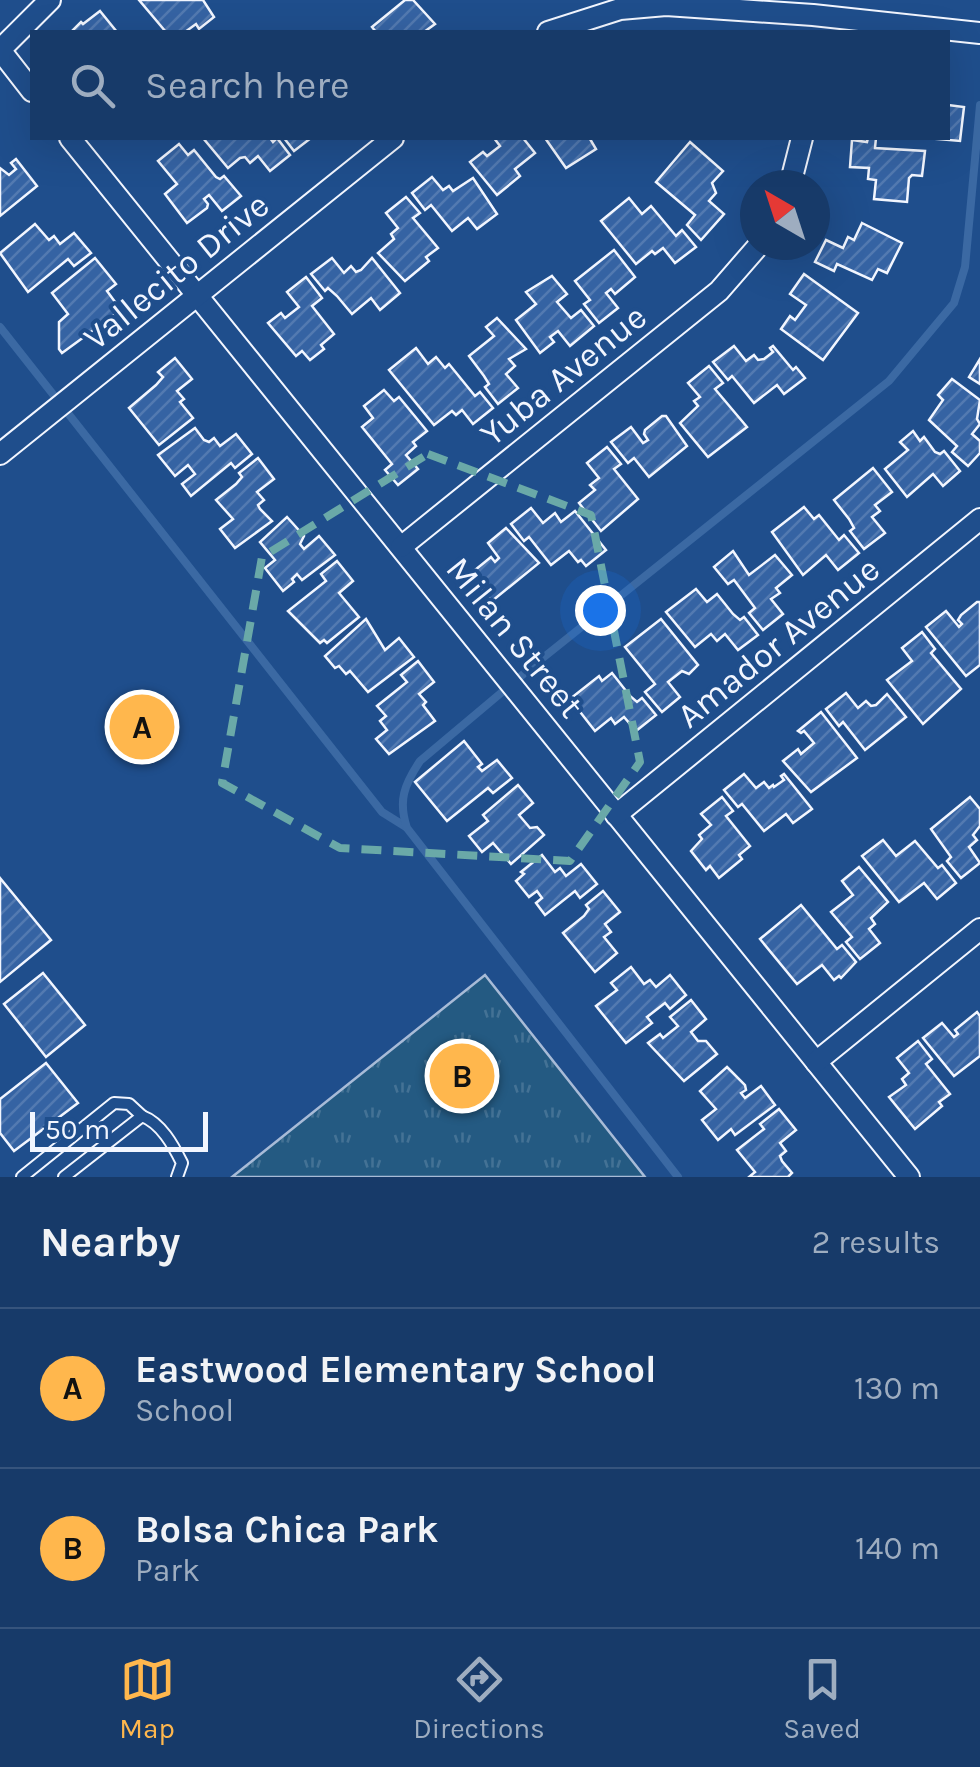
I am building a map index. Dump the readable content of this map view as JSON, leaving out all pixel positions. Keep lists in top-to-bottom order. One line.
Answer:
{"streets":{"street":["Vallecito Drive","Yuba Avenue","Milan Street","Amador Avenue"]},"crossings":[["Vallecito Drive","Milan Street"],["Yuba Avenue","Milan Street"],["Milan Street","Amador Avenue"]],"scale_bar":"50 m","north":"top left","page":{"search":"Search here","pins":["A","B"],"scale":"50 m","heading":["Nearby","2 results"],"list":[{"mark":"A","name":"Eastwood Elementary School","note":"School","value":"130 m"},{"mark":"B","name":"Bolsa Chica Park","note":"Park","value":"140 m"}],"nav":["Map","Directions","Saved"]}}
